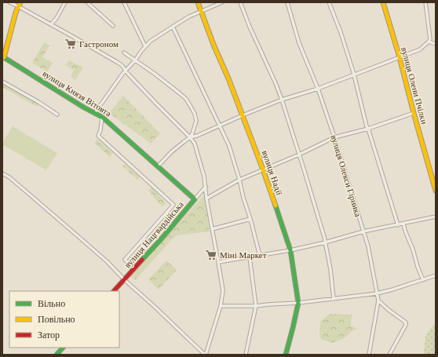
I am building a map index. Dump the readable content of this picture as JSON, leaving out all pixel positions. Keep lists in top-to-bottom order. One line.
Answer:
{"streets":{"street":["вулиця Олени Пчілки","вулиця Князя Вітовта","вулиця Надії","вулиця Олекси Гірника","вулиця Нацгвардійська"]},"crossings":[["вулиця Князя Вітовта","вулиця Нацгвардійська"]],"places":{"supermarket":["Гастроном","Міні Маркет"]},"legend":["Вільно","Повільно","Затор"]}
